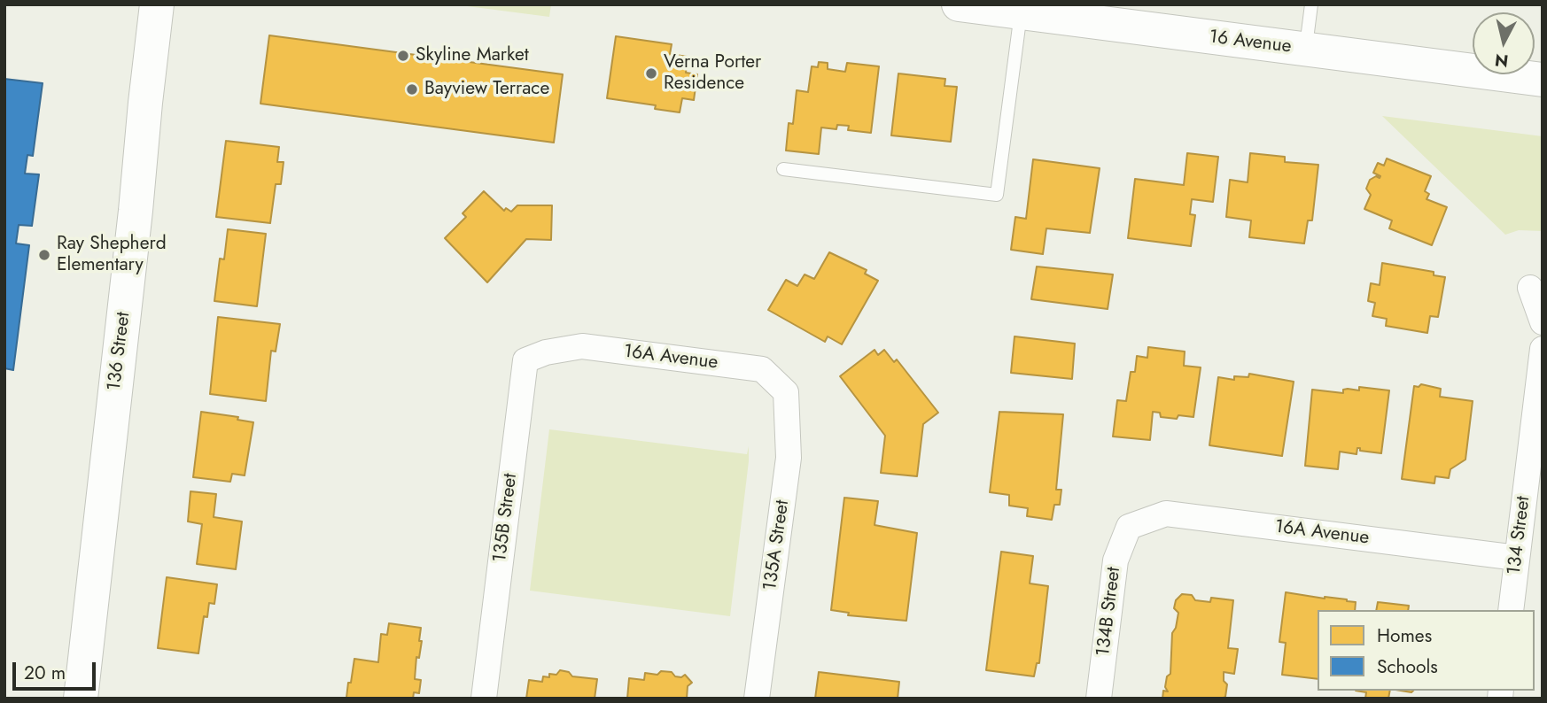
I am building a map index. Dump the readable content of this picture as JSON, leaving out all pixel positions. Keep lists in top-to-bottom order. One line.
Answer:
{"streets":{"street":["16 Avenue","136 Street","16A Avenue","135B Street","134 Street","135A Street","134B Street"]},"crossings":[["16A Avenue","135B Street"],["16A Avenue","134 Street"],["16A Avenue","135A Street"],["16A Avenue","134B Street"]],"places":["Skyline Market","Verna Porter Residence","Bayview Terrace","Ray Shepherd Elementary"],"legend":["Homes","Schools"],"scale_bar":"20 m","north":"bottom"}
